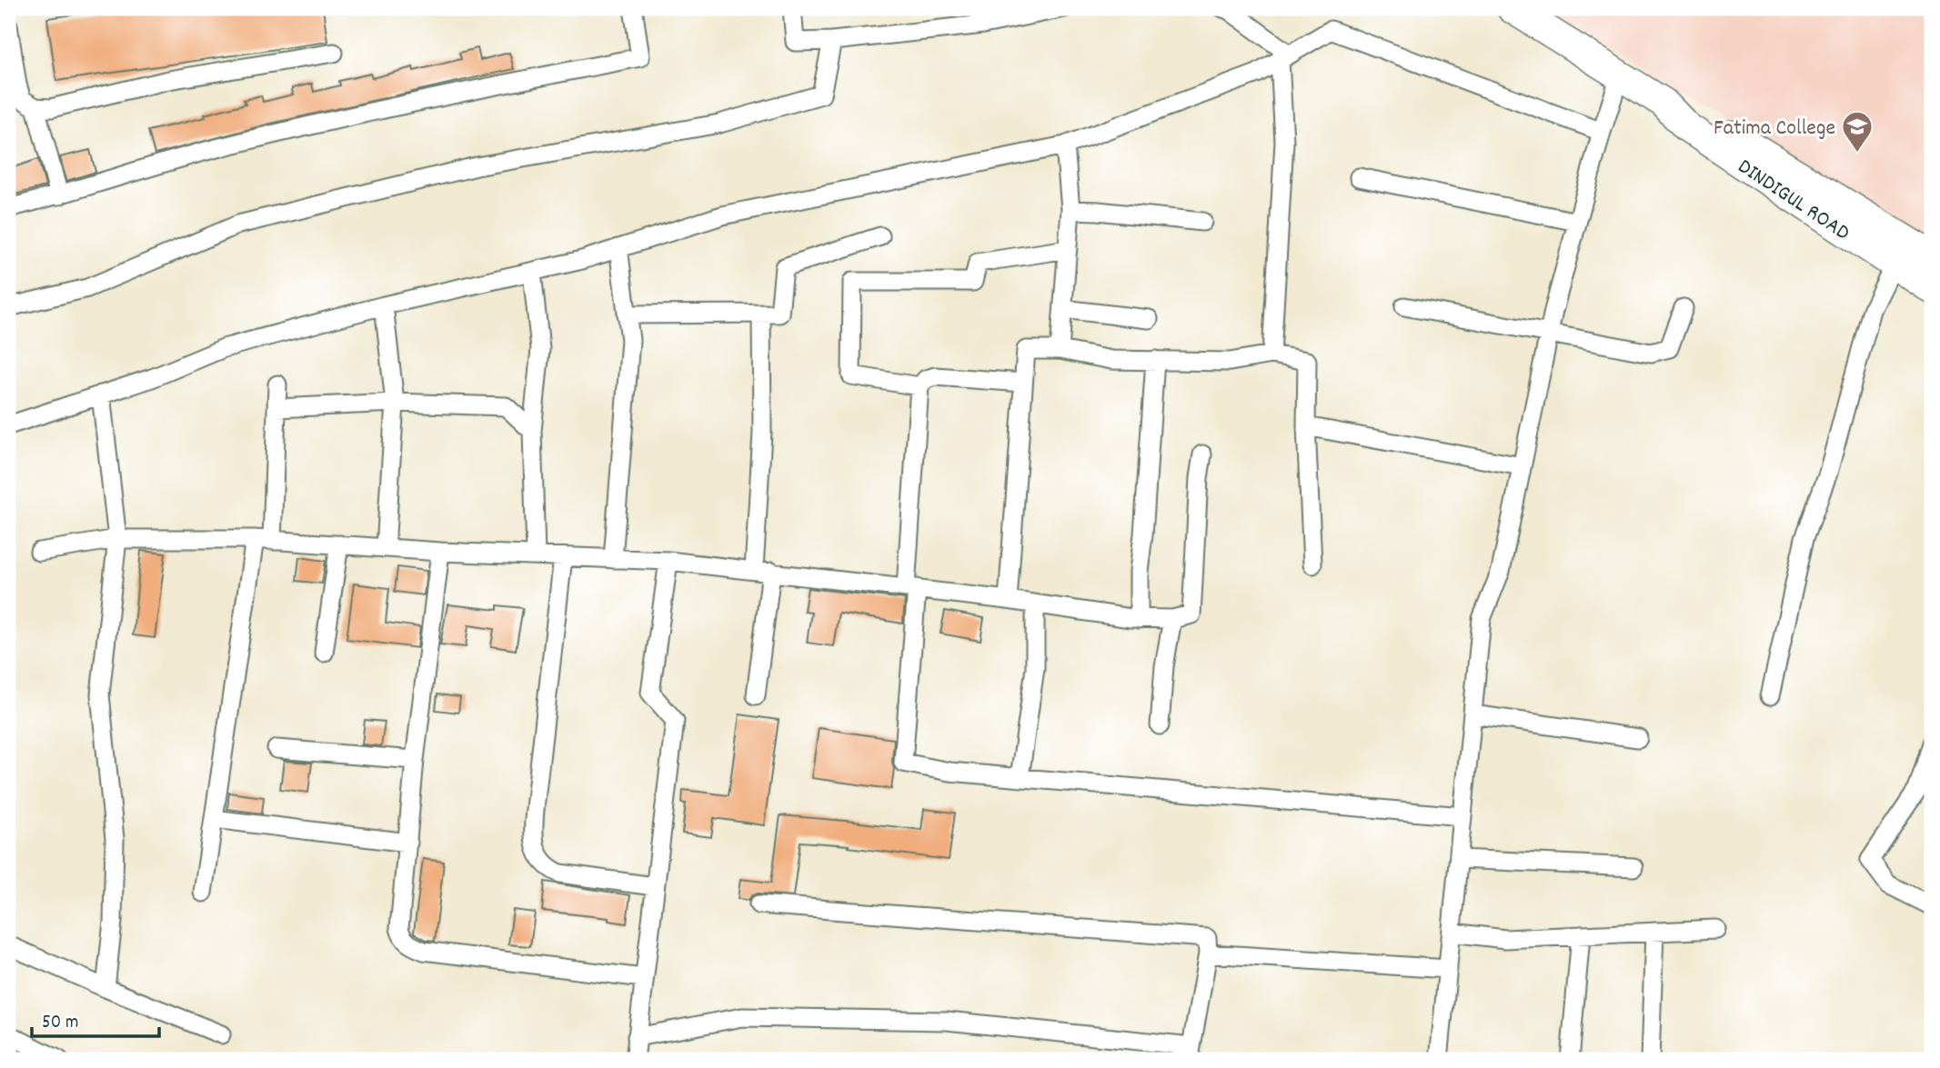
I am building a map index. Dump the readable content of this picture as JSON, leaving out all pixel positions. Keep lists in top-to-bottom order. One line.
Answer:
{"streets":{"main road":["DINDIGUL ROAD"]},"places":{"school or university":["Fatima College"]},"scale_bar":"50 m"}
